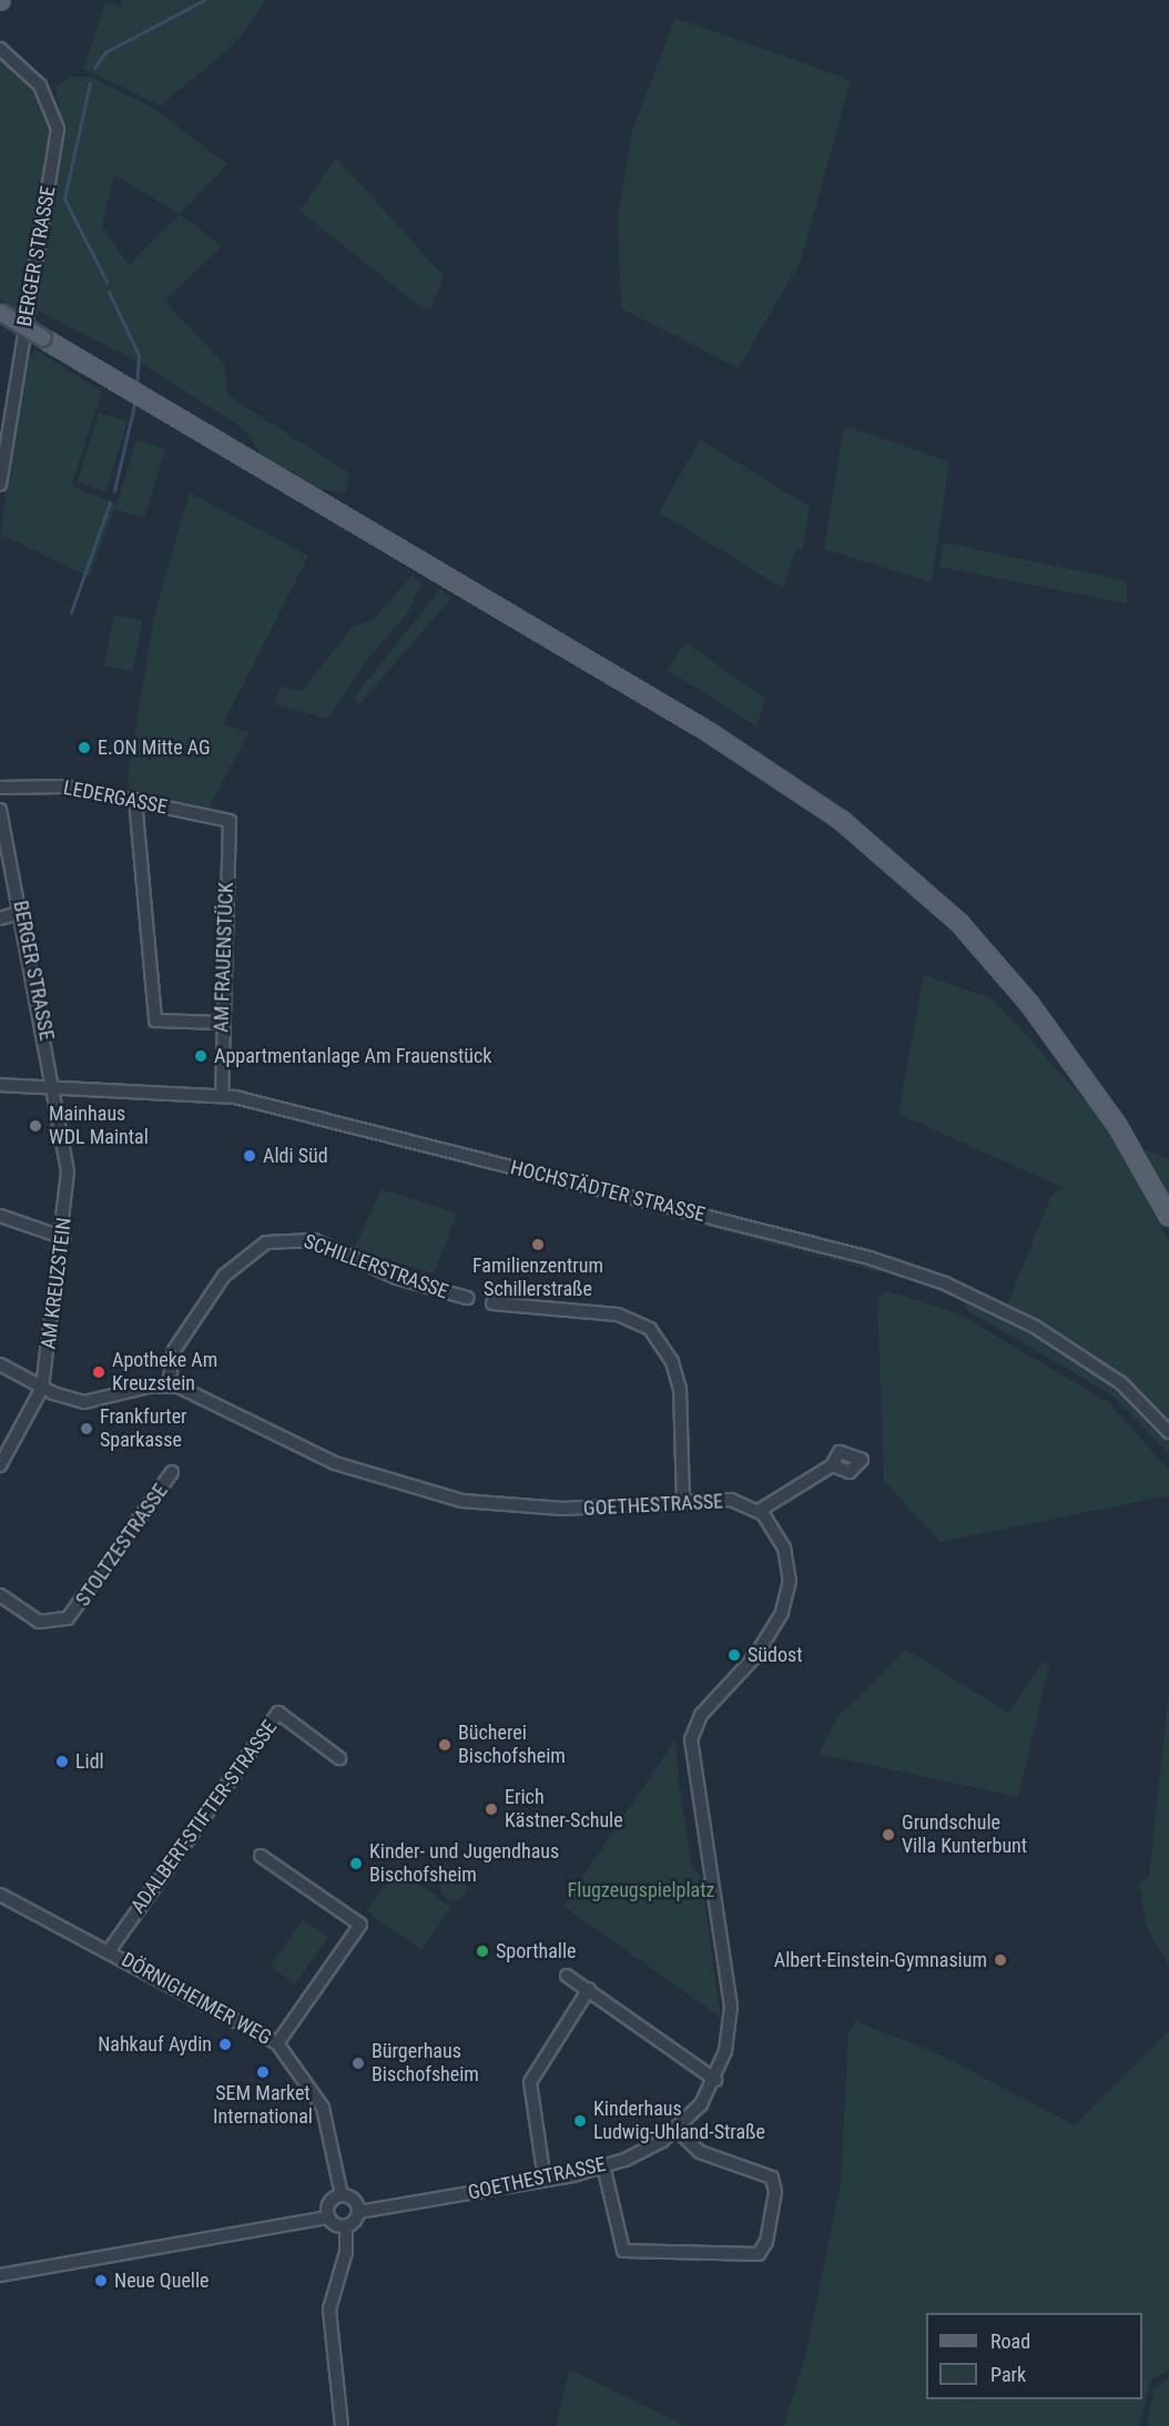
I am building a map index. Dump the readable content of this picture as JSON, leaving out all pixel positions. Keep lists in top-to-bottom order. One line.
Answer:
{"streets":{"street":["BERGER STRASSE","LEDERGASSE","AM FRAUENSTÜCK","HOCHSTÄDTER STRASSE","SCHILLERSTRASSE","AM KREUZSTEIN","GOETHESTRASSE","STOLTZESTRASSE","ADALBERT-STIFTER-STRASSE","DÖRNIGHEIMER WEG"]},"crossings":[["BERGER STRASSE","HOCHSTÄDTER STRASSE"],["BERGER STRASSE","AM KREUZSTEIN"],["LEDERGASSE","AM FRAUENSTÜCK"],["AM FRAUENSTÜCK","HOCHSTÄDTER STRASSE"],["HOCHSTÄDTER STRASSE","AM KREUZSTEIN"],["SCHILLERSTRASSE","GOETHESTRASSE"],["GOETHESTRASSE","DÖRNIGHEIMER WEG"],["ADALBERT-STIFTER-STRASSE","DÖRNIGHEIMER WEG"]],"parks":["Flugzeugspielplatz"],"places":["E.ON Mitte AG","Appartmentanlage Am Frauenstück","Mainhaus WDL Maintal","Aldi Süd","Familienzentrum Schillerstraße","Apotheke Am Kreuzstein","Frankfurter Sparkasse","Südost","Bücherei Bischofsheim","Lidl","Erich Kästner-Schule","Grundschule Villa Kunterbunt","Kinder- und Jugendhaus Bischofsheim","Sporthalle","Albert-Einstein-Gymnasium","Nahkauf Aydin","Bürgerhaus Bischofsheim","SEM Market International","Kinderhaus Ludwig-Uhland-Straße","Neue Quelle"],"legend":["Road","Park"]}
